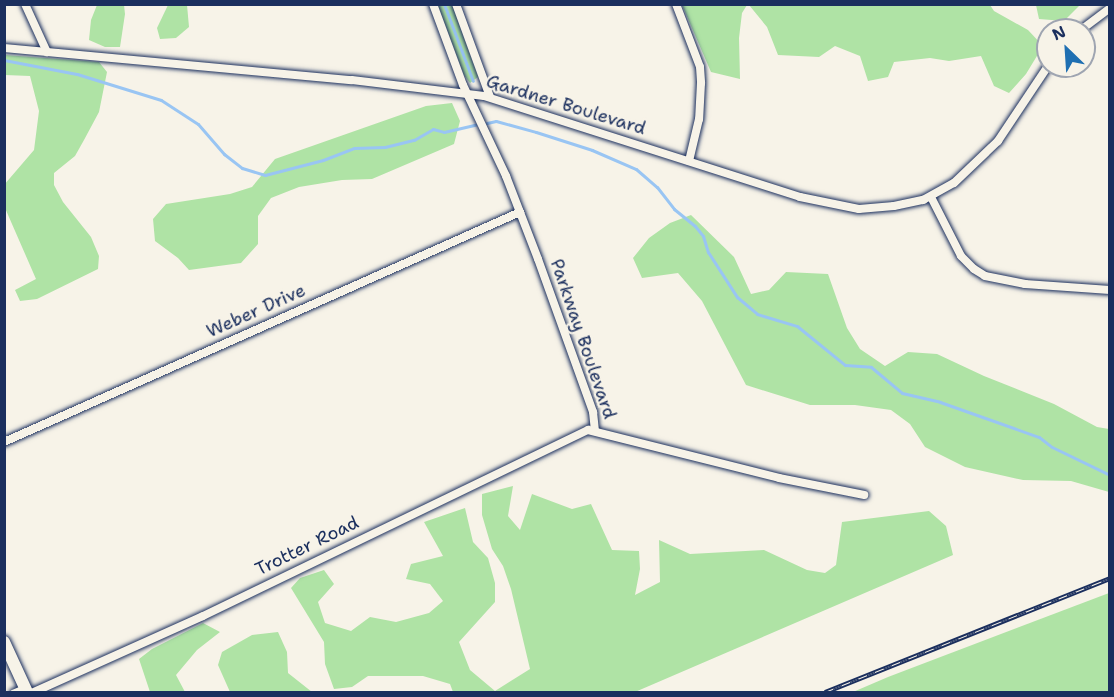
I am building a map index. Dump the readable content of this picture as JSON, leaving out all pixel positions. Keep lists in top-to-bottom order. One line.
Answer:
{"streets":{"street":["Gardner Boulevard","Weber Drive","Parkway Boulevard","Trotter Road"]},"crossings":[["Gardner Boulevard","Parkway Boulevard"],["Weber Drive","Parkway Boulevard"],["Parkway Boulevard","Trotter Road"]],"north":"top left"}
